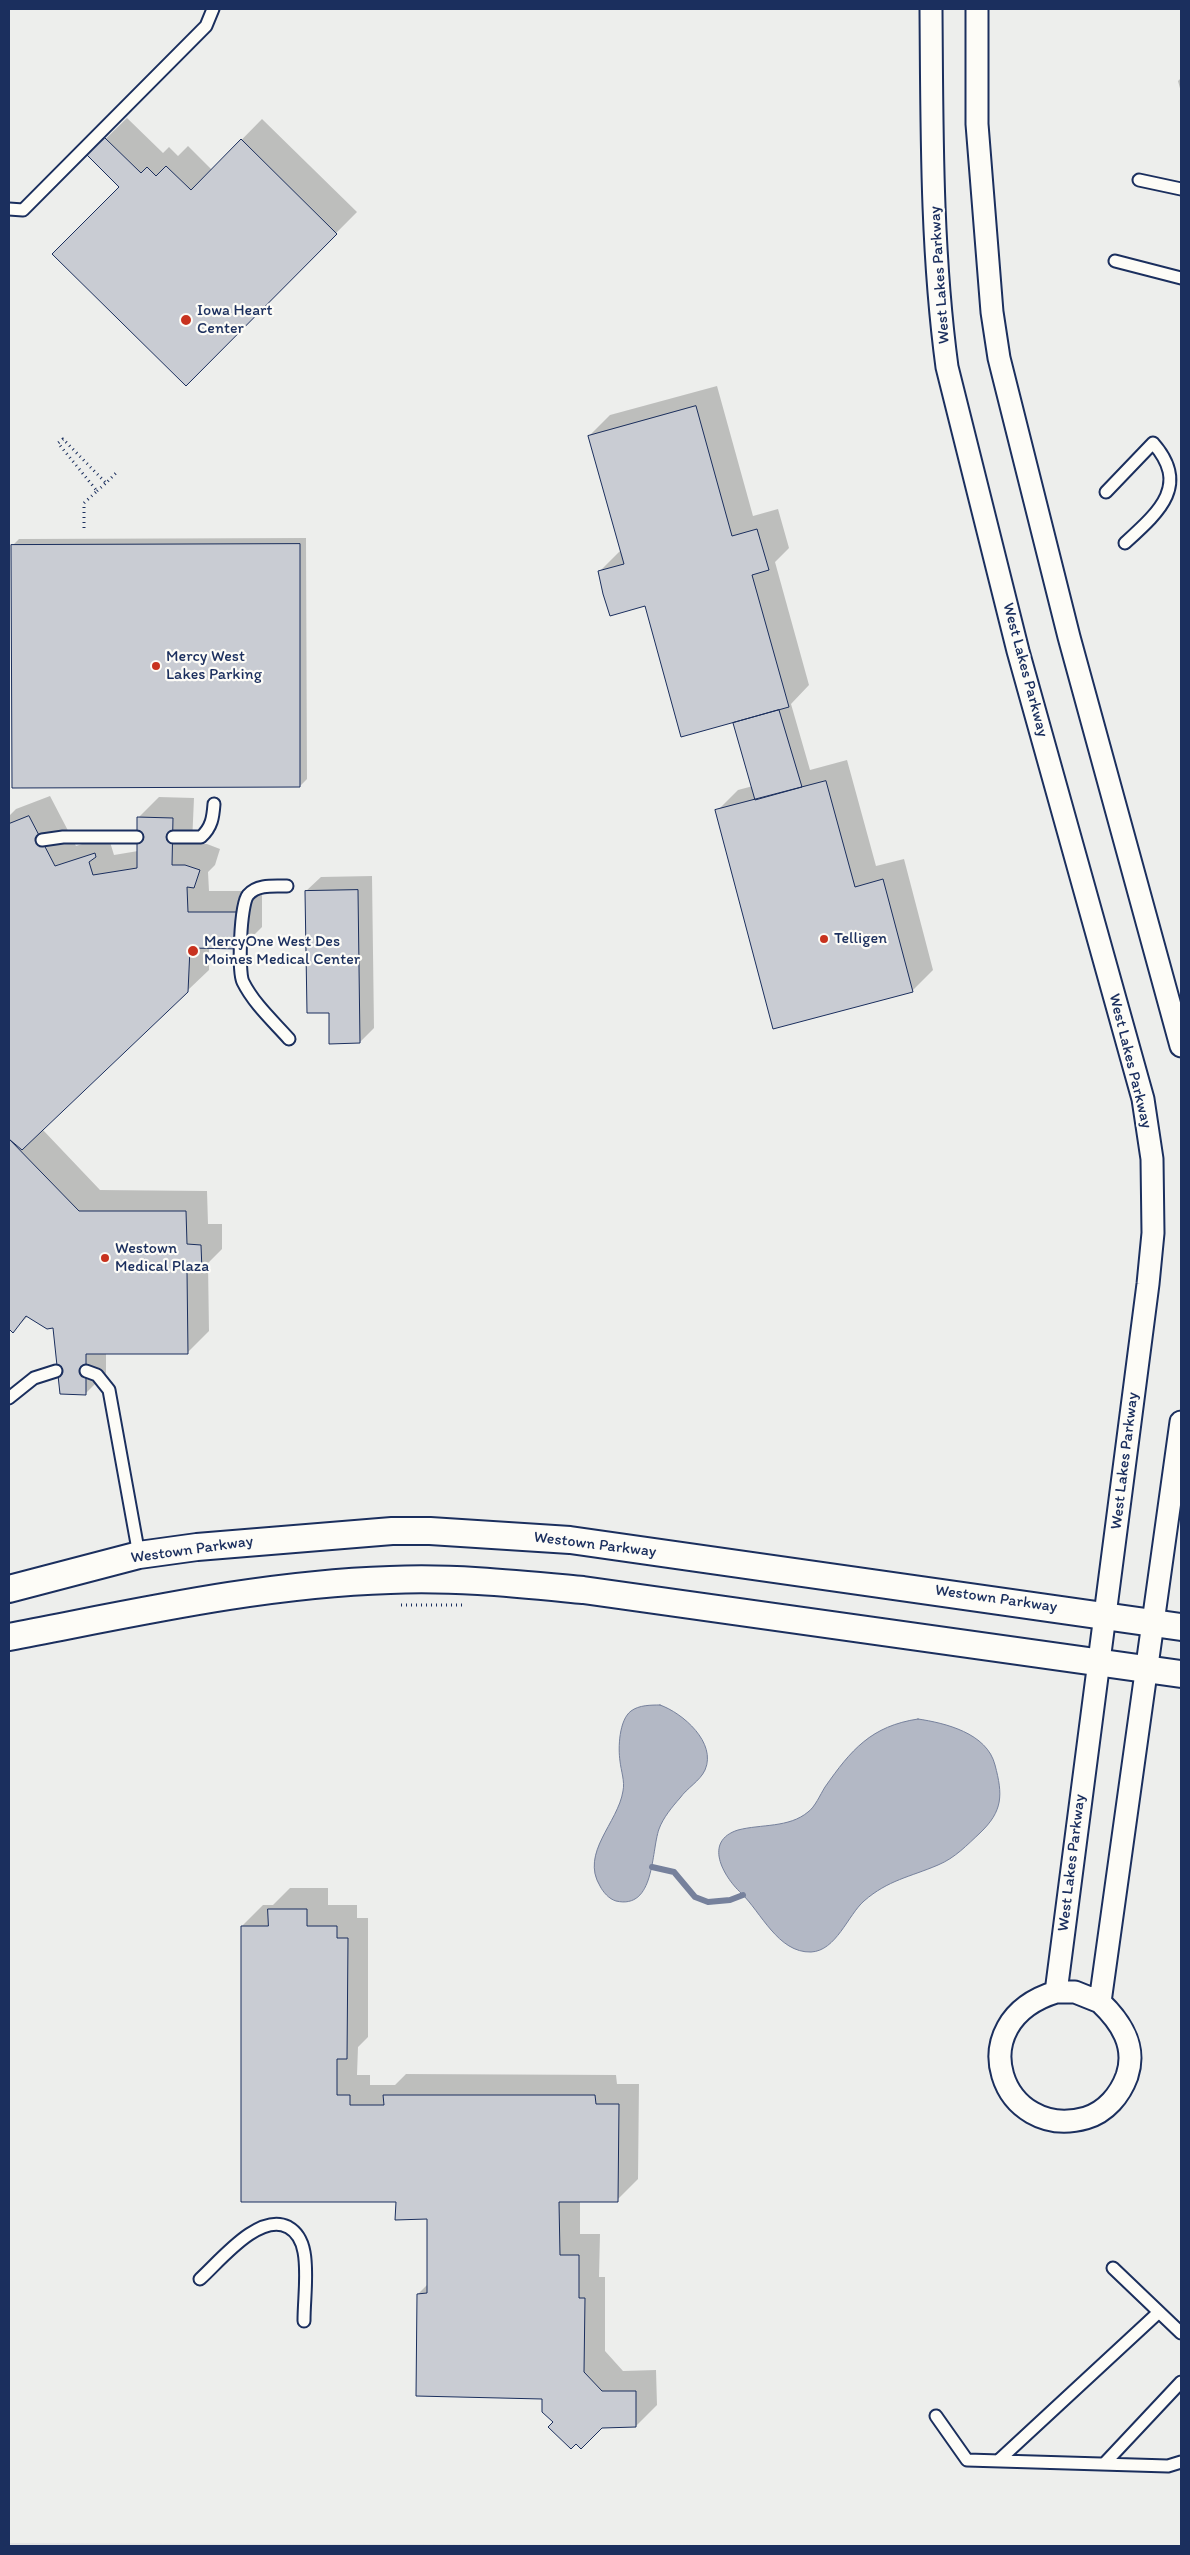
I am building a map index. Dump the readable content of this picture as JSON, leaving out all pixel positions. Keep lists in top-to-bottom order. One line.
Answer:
{"streets":{"street":["West Lakes Parkway","Westown Parkway"]},"crossings":[["West Lakes Parkway","Westown Parkway"]],"places":["Iowa Heart Center","Mercy West Lakes Parking","Telligen","MercyOne West Des Moines Medical Center","Westown Medical Plaza"]}
